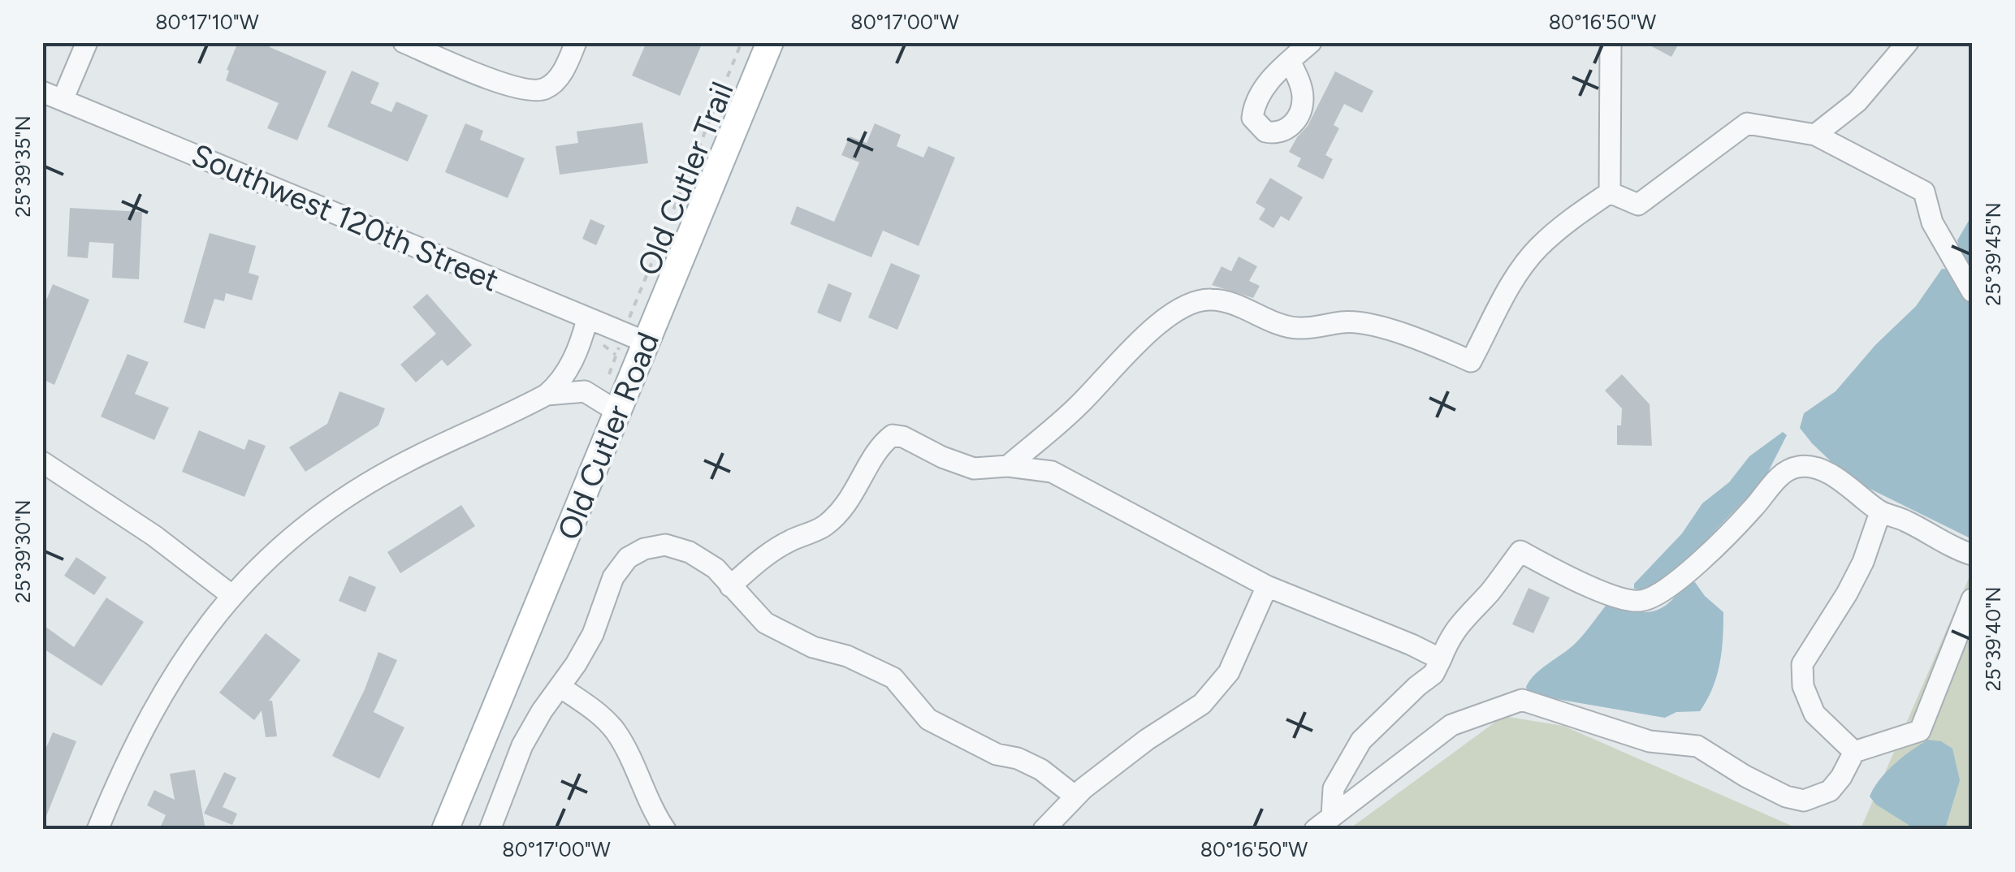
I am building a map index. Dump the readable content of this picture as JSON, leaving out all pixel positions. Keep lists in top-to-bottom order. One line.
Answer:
{"streets":{"main road":["Old Cutler Road"],"street":["Southwest 120th Street"],"path":["Old Cutler Trail"]},"crossings":[["Southwest 120th Street","Old Cutler Road"]],"coordinates":["80°17'10\"W","80°17'00\"W","80°16'50\"W","25°39'35\"N","25°39'45\"N","25°39'30\"N","25°39'40\"N"]}
